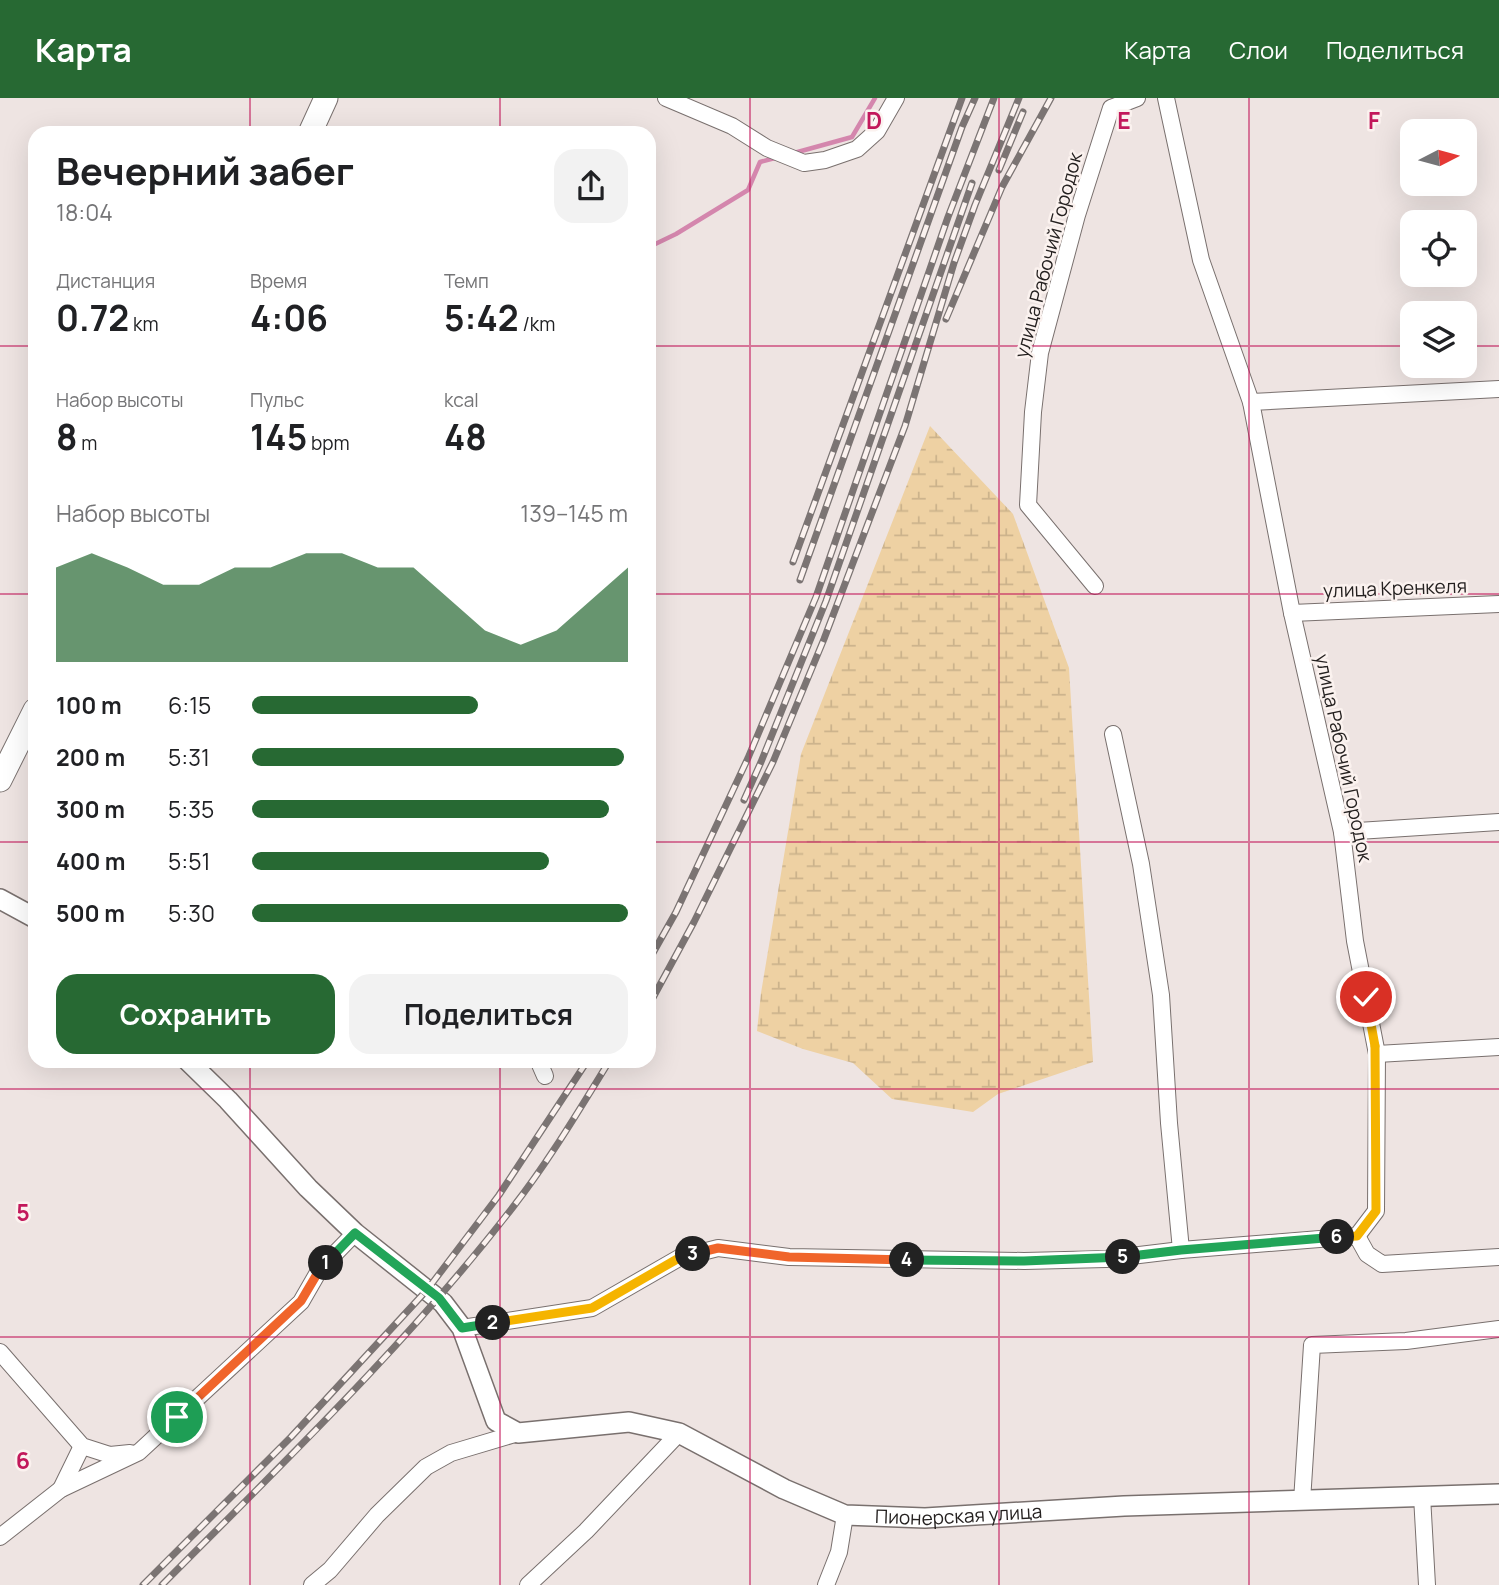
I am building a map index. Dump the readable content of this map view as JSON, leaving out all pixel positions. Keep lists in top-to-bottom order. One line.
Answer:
{"streets":{"street":["улица Рабочий Городок","улица Кренкеля","Пионерская улица"]},"crossings":[["улица Рабочий Городок","улица Кренкеля"]],"north":"right","page":{"header":"Карта","nav":["Карта","Слои","Поделиться"],"heading":["Вечерний забег","18:04"],"stats":[["Дистанция","0.72 km"],["Время","4:06"],["Темп","5:42 /km"],["Набор высоты","8 m"],["Пульс","145 bpm"],["kcal","48"]],"chart":["Набор высоты","139–145 m"],"list":[{"name":"100 m","note":"6:15"},{"name":"200 m","note":"5:31"},{"name":"300 m","note":"5:35"},{"name":"400 m","note":"5:51"},{"name":"500 m","note":"5:30"}],"buttons":["Сохранить","Поделиться"],"pins":["6","3","5","4","1","2"]},"grid":{"columns":["D","E","F"],"rows":["5","6"]}}
